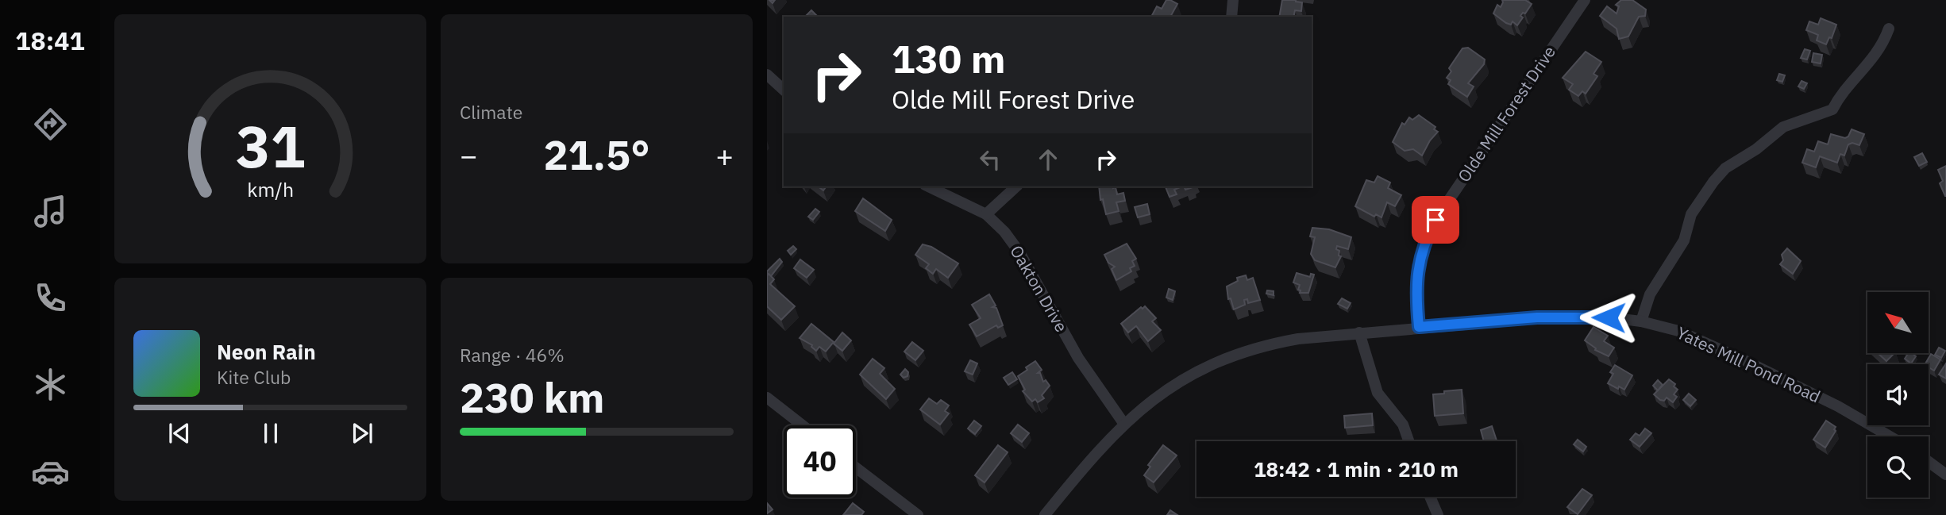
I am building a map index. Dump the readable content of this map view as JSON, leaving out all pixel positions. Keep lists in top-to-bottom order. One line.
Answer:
{"streets":{"street":["Olde Mill Forest Drive","Oakton Drive","Yates Mill Pond Road"]},"crossings":[["Olde Mill Forest Drive","Yates Mill Pond Road"],["Oakton Drive","Yates Mill Pond Road"]],"north":"top left","page":{"tabs":"18:41","tile":["Climate",["Range · 46%","230 km"]],"turn":["130 m","Olde Mill Forest Drive"],"heat":["−","21.5°","+"],"song":["Neon Rain","Kite Club"],"limit":"40","trip":"18:42 · 1 min · 210 m","gauge":["31","km/h"]}}
